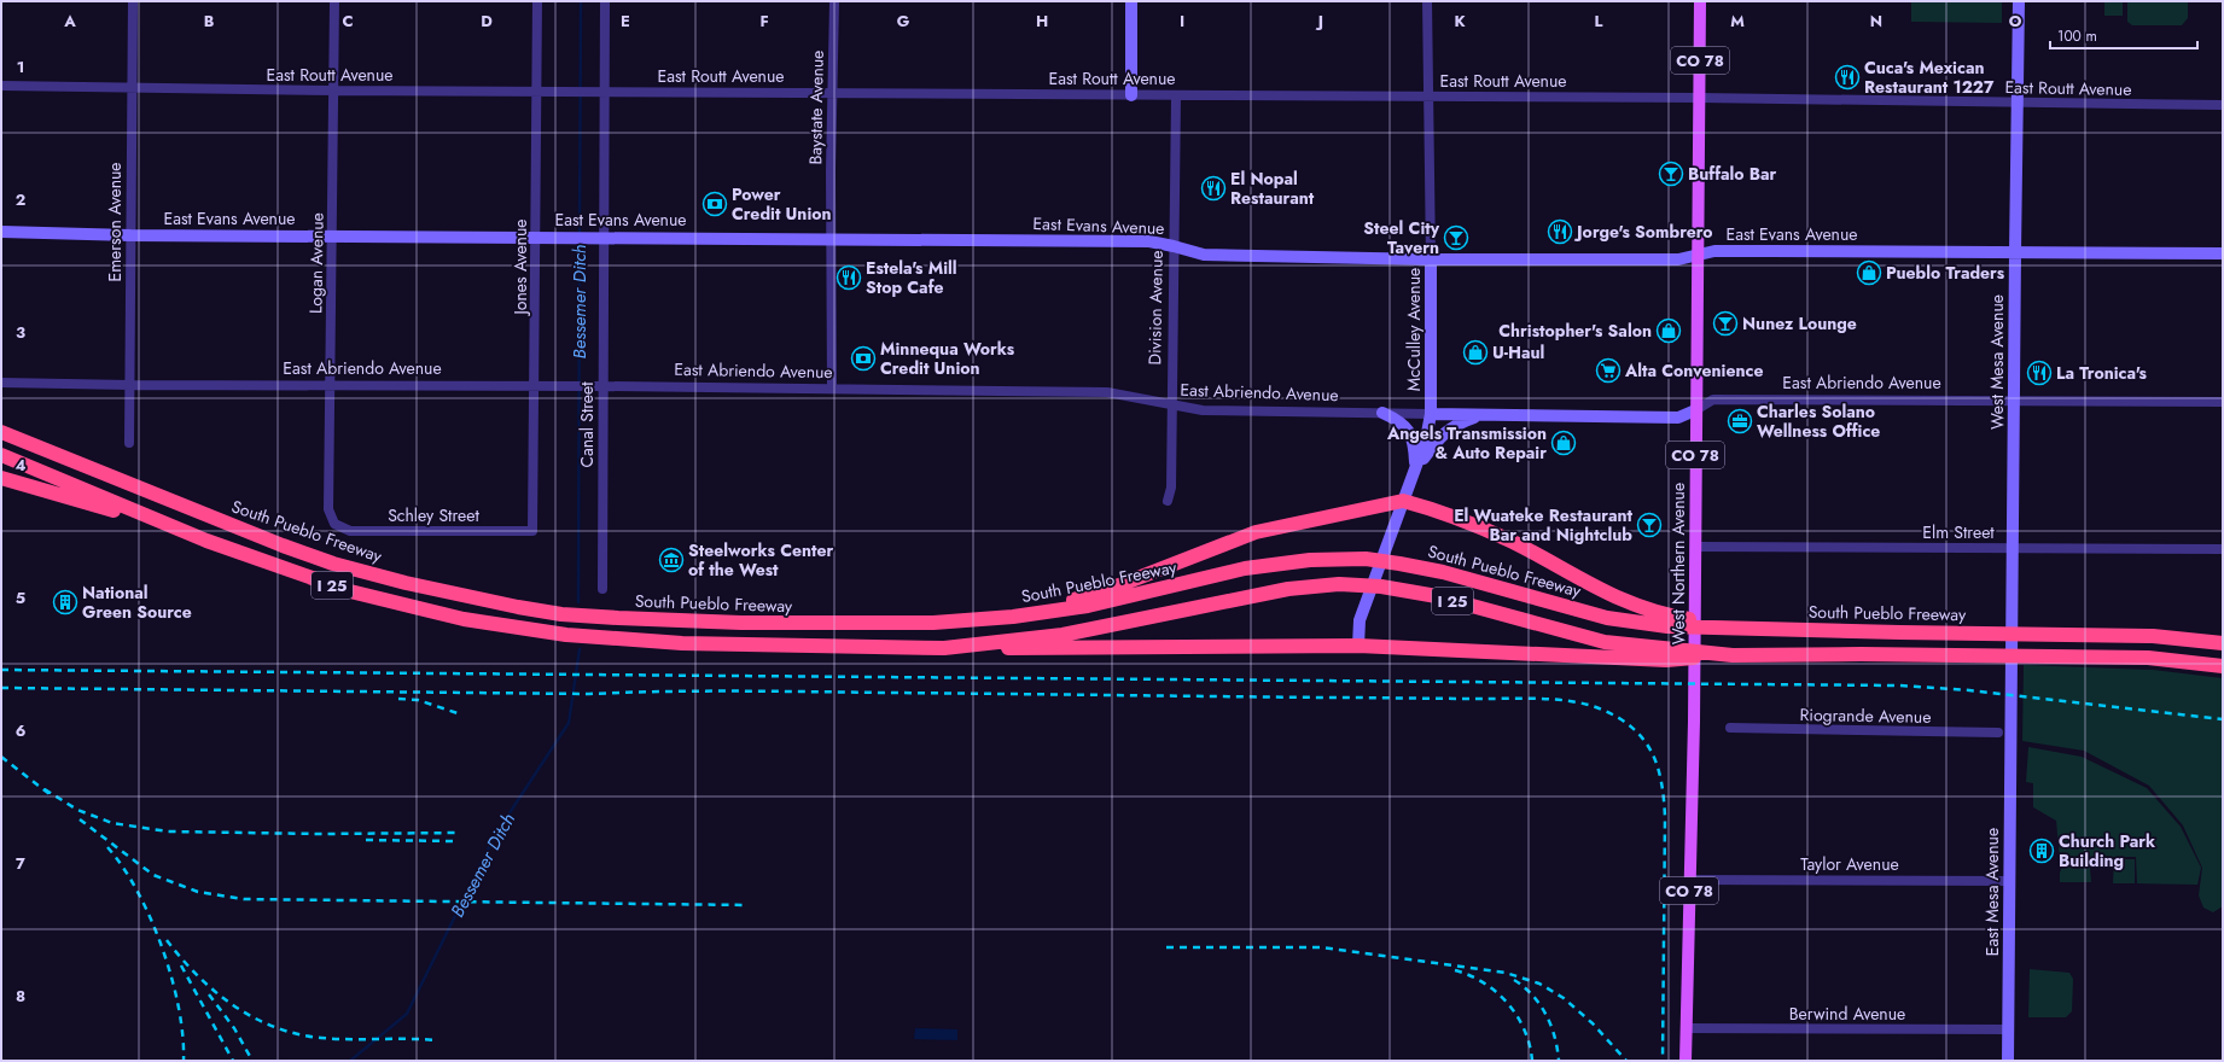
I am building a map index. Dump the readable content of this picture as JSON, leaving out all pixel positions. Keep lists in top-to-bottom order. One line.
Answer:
{"streets":{"highway":["South Pueblo Freeway","I 25"],"main road":["CO 78","West Northern Avenue"],"street":["East Routt Avenue","Baystate Avenue","East Evans Avenue","Emerson Avenue","Logan Avenue","Jones Avenue","Division Avenue","McCulley Avenue","West Mesa Avenue","East Abriendo Avenue","Canal Street","Schley Street","Elm Street","Riogrande Avenue","Taylor Avenue","East Mesa Avenue","Berwind Avenue"]},"crossings":[["CO 78","West Northern Avenue"],["CO 78","Taylor Avenue"],["CO 78","Berwind Avenue"],["East Routt Avenue","Baystate Avenue"],["East Routt Avenue","Emerson Avenue"],["East Routt Avenue","Logan Avenue"],["East Routt Avenue","Jones Avenue"],["East Routt Avenue","Division Avenue"],["East Routt Avenue","McCulley Avenue"],["East Routt Avenue","West Mesa Avenue"],["East Routt Avenue","Canal Street"],["East Routt Avenue","West Northern Avenue"],["Baystate Avenue","East Evans Avenue"],["Baystate Avenue","East Abriendo Avenue"],["East Evans Avenue","Emerson Avenue"],["East Evans Avenue","Logan Avenue"],["East Evans Avenue","Jones Avenue"],["East Evans Avenue","Division Avenue"],["East Evans Avenue","McCulley Avenue"],["East Evans Avenue","West Mesa Avenue"],["East Evans Avenue","Canal Street"],["East Evans Avenue","West Northern Avenue"],["Emerson Avenue","East Abriendo Avenue"],["Logan Avenue","East Abriendo Avenue"],["Logan Avenue","Schley Street"],["Jones Avenue","East Abriendo Avenue"],["Jones Avenue","Schley Street"],["Division Avenue","East Abriendo Avenue"],["McCulley Avenue","East Abriendo Avenue"],["West Mesa Avenue","East Abriendo Avenue"],["West Mesa Avenue","Elm Street"],["West Mesa Avenue","East Mesa Avenue"],["East Abriendo Avenue","Canal Street"],["East Abriendo Avenue","West Northern Avenue"],["Elm Street","West Northern Avenue"],["West Northern Avenue","Taylor Avenue"],["Taylor Avenue","East Mesa Avenue"],["East Mesa Avenue","Berwind Avenue"]],"water":["Bessemer Ditch"],"places":{"restaurant":["Cuca's Mexican Restaurant 1227","El Nopal Restaurant","Jorge's Sombrero","Estela's Mill Stop Cafe","La Tronica's"],"bar":["Buffalo Bar","Steel City Tavern","Nunez Lounge","El Wuateke Restaurant Bar and Nightclub"],"bank":["Power Credit Union","Minnequa Works Credit Union"],"shop":["Pueblo Traders","Christopher's Salon","U-Haul","Angels Transmission & Auto Repair"],"supermarket":["Alta Convenience"],"office":["Charles Solano Wellness Office"],"museum":["Steelworks Center of the West"],"building":["National Green Source","Church Park Building"]},"scale_bar":"100 m","grid":{"columns":["A","B","C","D","E","F","G","H","I","J","K","L","M","N","O"],"rows":["1","2","3","4","5","6","7","8"]}}
